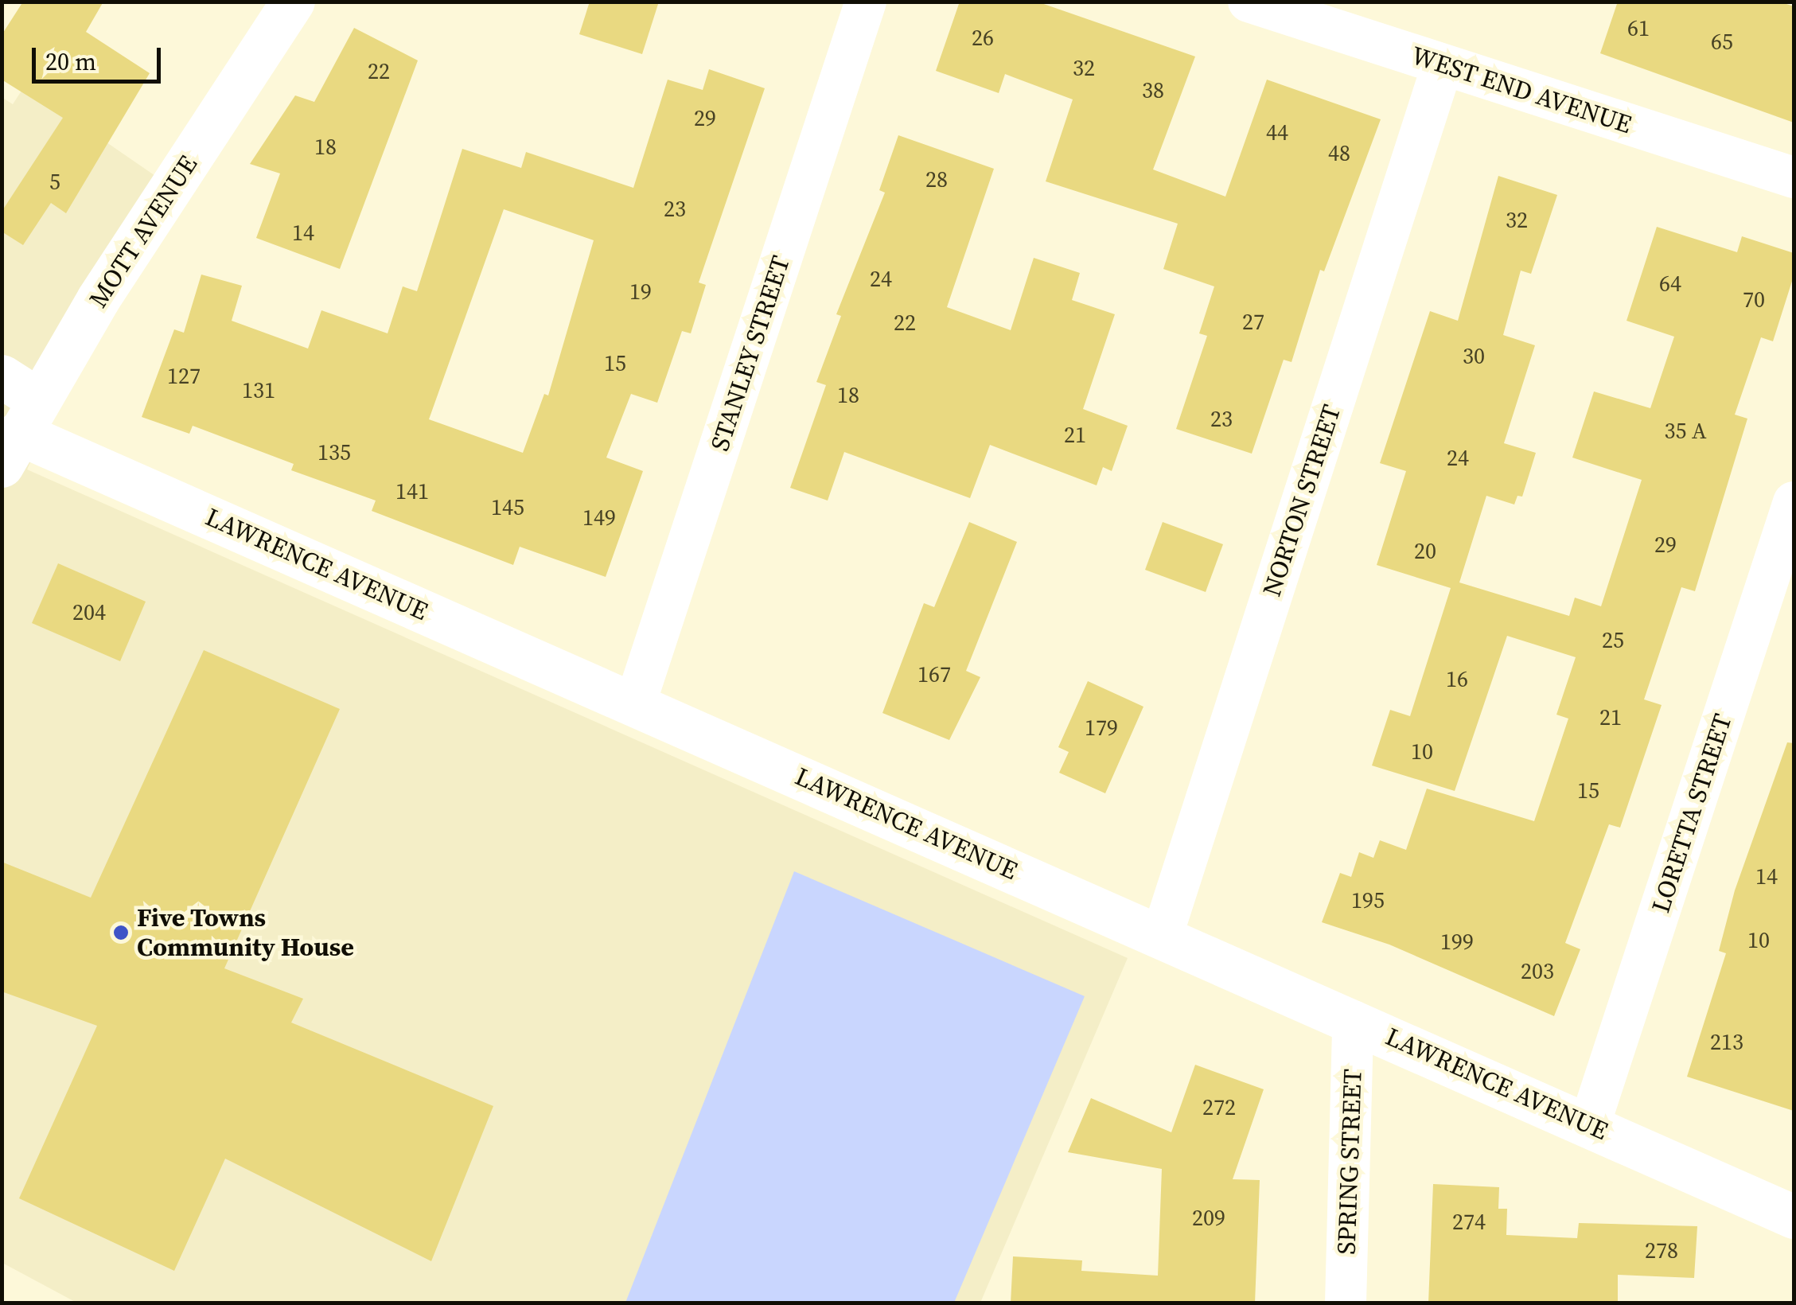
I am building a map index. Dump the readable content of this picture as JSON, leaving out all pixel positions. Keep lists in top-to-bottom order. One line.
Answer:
{"streets":{"street":["WEST END AVENUE","MOTT AVENUE","STANLEY STREET","NORTON STREET","LAWRENCE AVENUE","LORETTA STREET","SPRING STREET"]},"crossings":[["WEST END AVENUE","NORTON STREET"],["MOTT AVENUE","LAWRENCE AVENUE"],["STANLEY STREET","LAWRENCE AVENUE"],["NORTON STREET","LAWRENCE AVENUE"],["LAWRENCE AVENUE","LORETTA STREET"],["LAWRENCE AVENUE","SPRING STREET"]],"places":["Five Towns Community House"],"house_numbers":["61","26","65","32","22","38","29","44","18","48","28","5","23","32","14","24","64","19","70","27","22","30","15","127","131","18","23","35 A","21","135","24","141","145","149","29","20","204","25","167","16","21","179","10","15","14","195","10","199","203","213","272","209","274","278"],"scale_bar":"20 m"}
